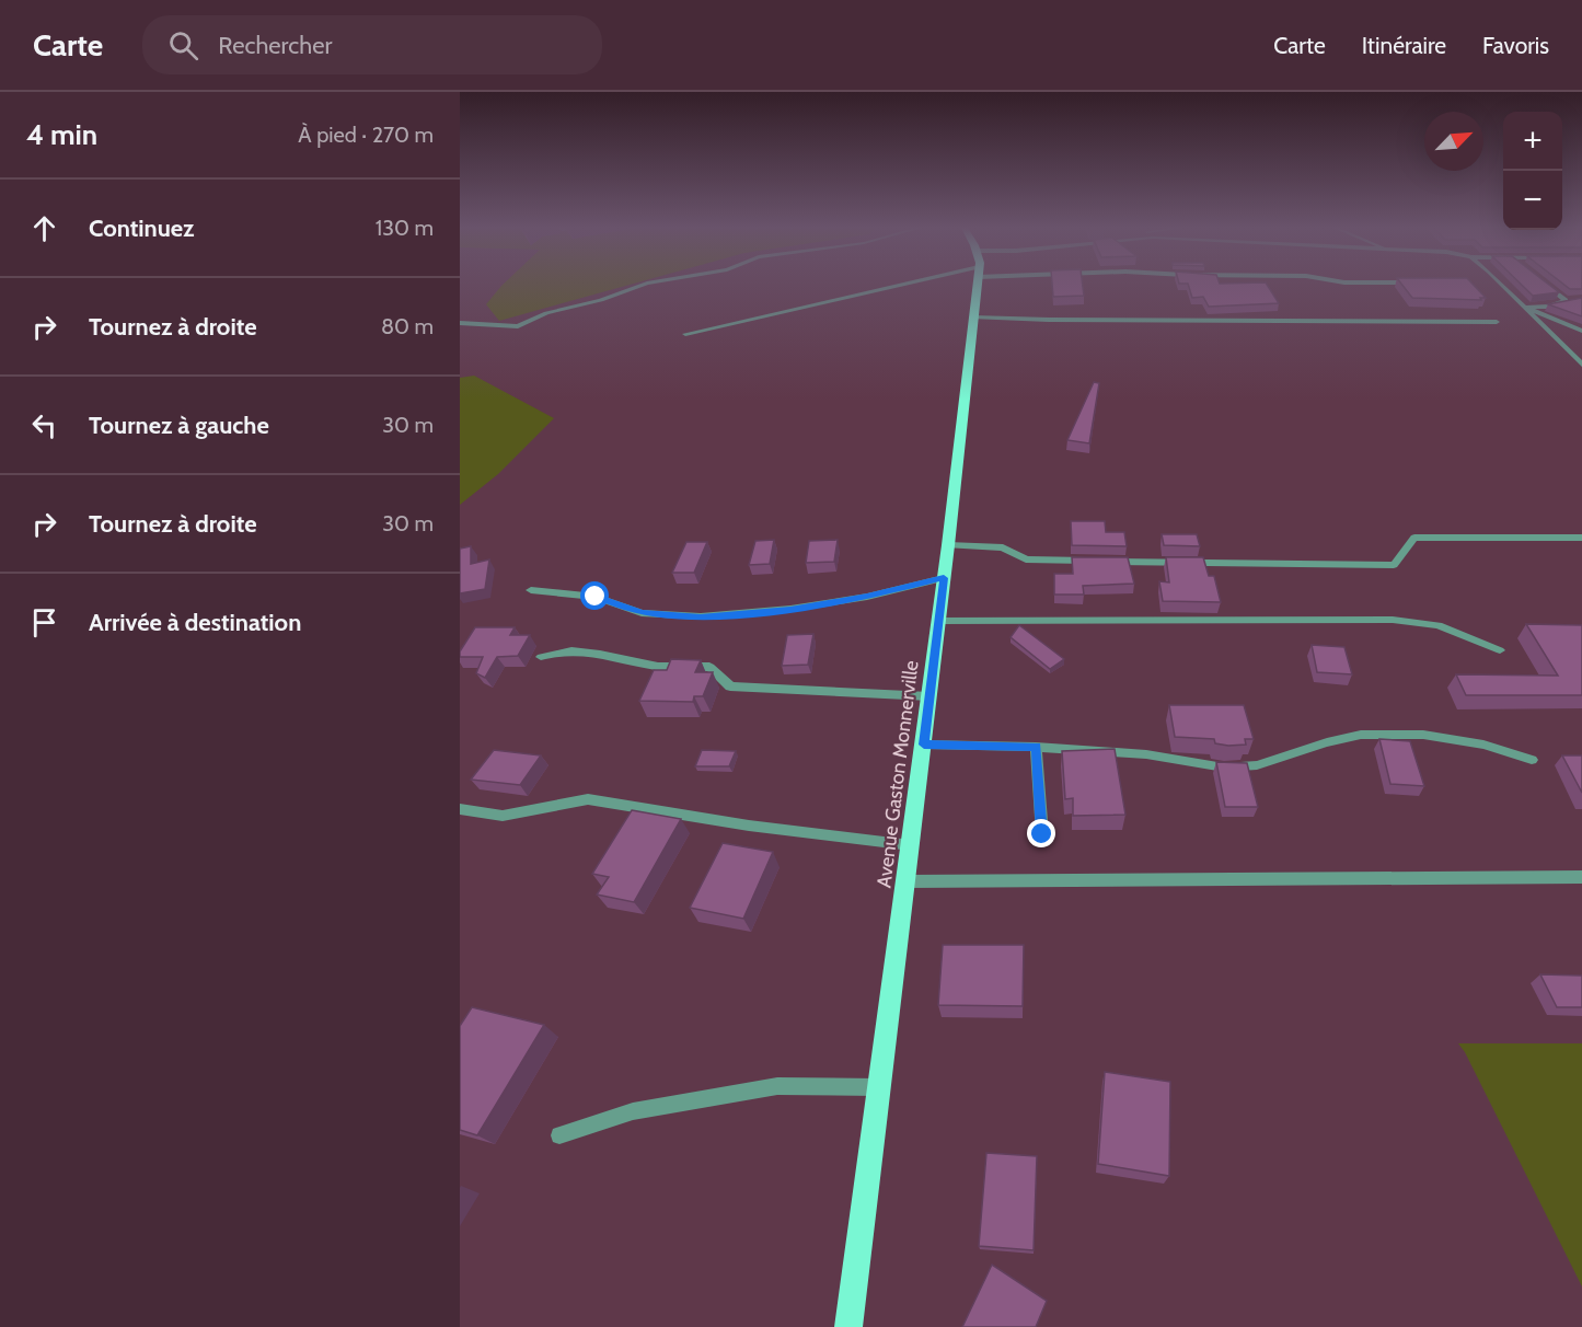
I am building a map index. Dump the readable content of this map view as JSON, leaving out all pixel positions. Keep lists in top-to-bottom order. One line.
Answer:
{"streets":{"main road":["Avenue Gaston Monnerville"]},"north":"top right","page":{"header":"Carte","search":"Rechercher","nav":["Carte","Itinéraire","Favoris"],"heading":["4 min","À pied · 270 m"],"map_buttons":["+","−"],"list":[["Continuez","130 m"],["Tournez à droite","80 m"],["Tournez à gauche","30 m"],["Tournez à droite","30 m"],"Arrivée à destination"]}}
